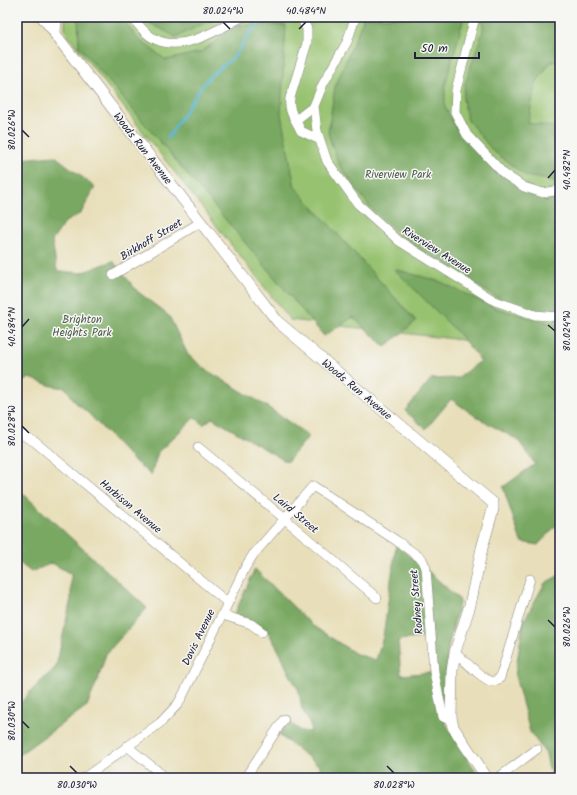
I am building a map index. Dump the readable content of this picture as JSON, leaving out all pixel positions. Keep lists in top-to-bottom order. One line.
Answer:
{"streets":{"street":["Woods Run Avenue","Birkhoff Street","Riverview Avenue","Harbison Avenue","Laird Street","Rodney Street","Davis Avenue"]},"crossings":[["Woods Run Avenue","Birkhoff Street"],["Woods Run Avenue","Rodney Street"],["Harbison Avenue","Davis Avenue"],["Laird Street","Davis Avenue"],["Rodney Street","Davis Avenue"]],"parks":["Riverview Park","Brighton Heights Park"],"scale_bar":"50 m","coordinates":["80.024°W","40.484°N","80.026°W","40.482°N","80.028°W","80.030°W"]}
